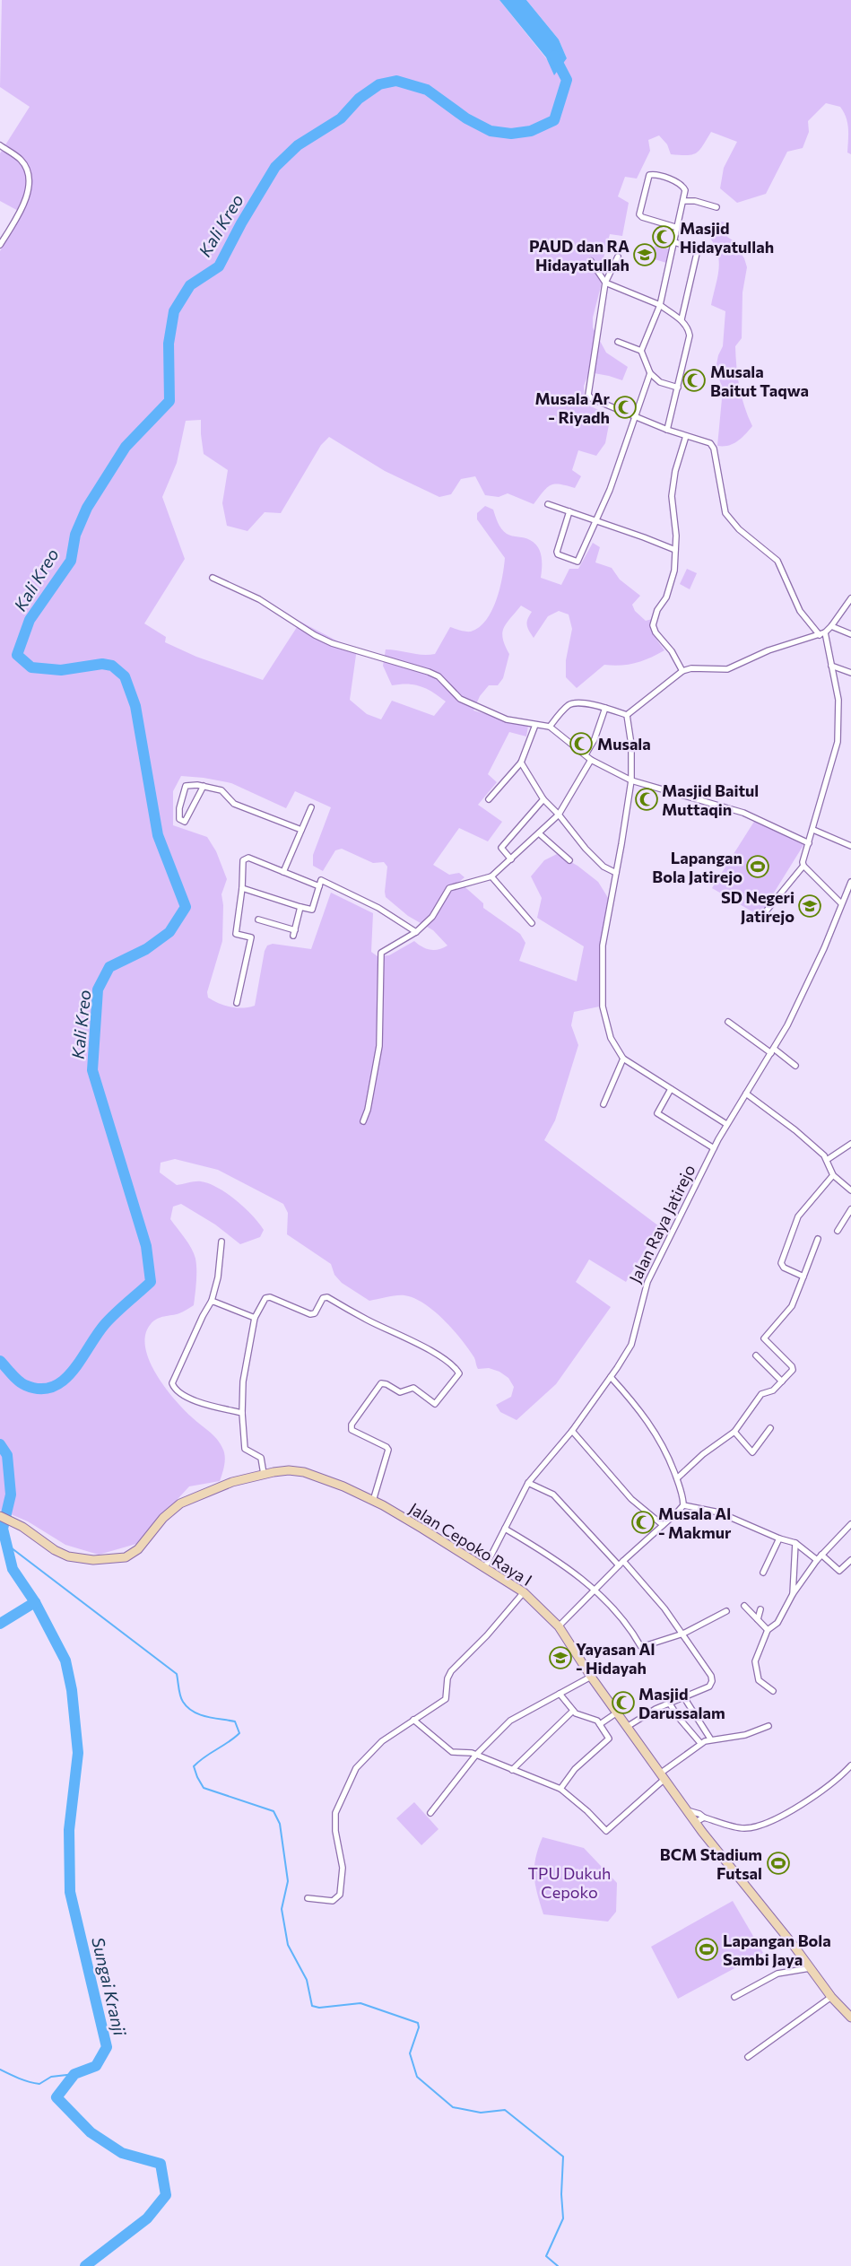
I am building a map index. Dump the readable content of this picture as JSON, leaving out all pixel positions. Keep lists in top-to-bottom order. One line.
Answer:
{"streets":{"main road":["Jalan Cepoko Raya I"],"street":["Jalan Raya Jatirejo"]},"crossings":[["Jalan Raya Jatirejo","Jalan Cepoko Raya I"]],"water":["Kali Kreo","Sungai Kranji"],"parks":["TPU Dukuh Cepoko"],"places":{"mosque":["Masjid Hidayatullah","Musala Baitut Taqwa","Musala Ar - Riyadh","Musala","Masjid Baitul Muttaqin","Musala Al - Makmur","Masjid Darussalam"],"school or university":["PAUD dan RA Hidayatullah","SD Negeri Jatirejo","Yayasan Al - Hidayah"],"sports":["Lapangan Bola Jatirejo","BCM Stadium Futsal","Lapangan Bola Sambi Jaya"]}}
